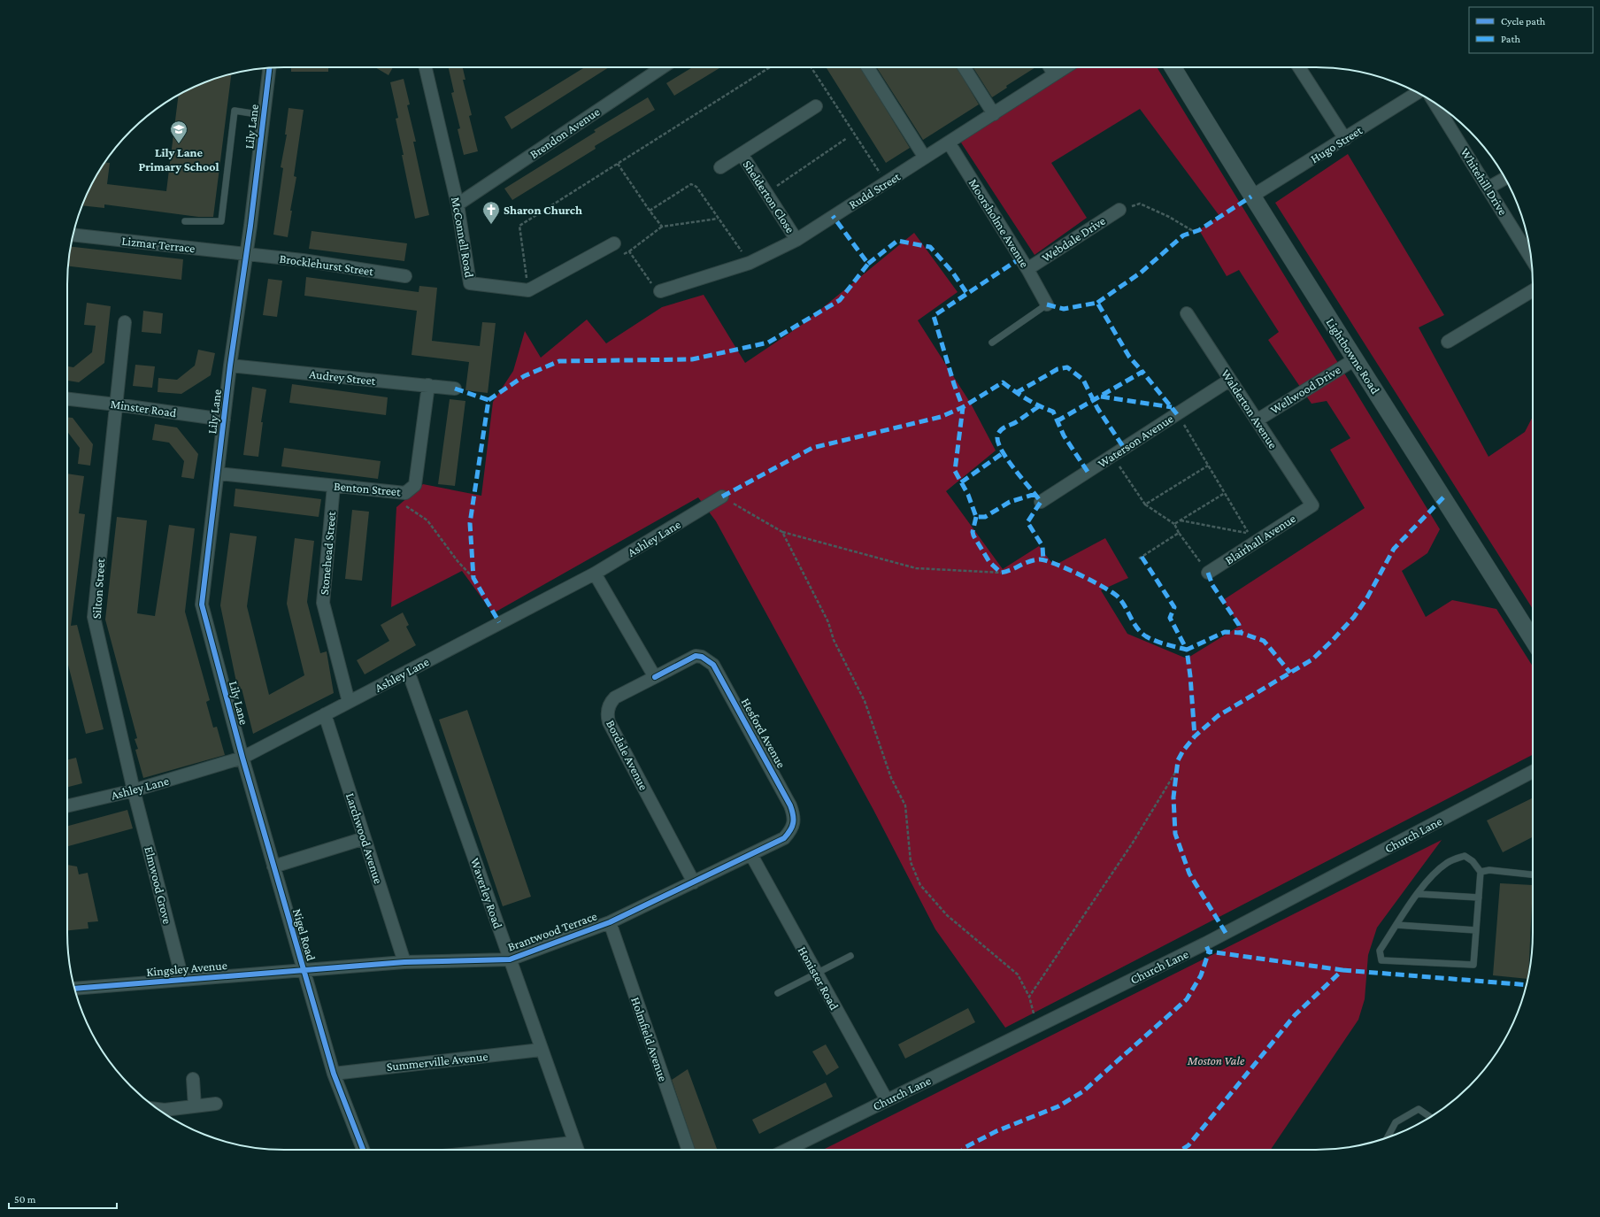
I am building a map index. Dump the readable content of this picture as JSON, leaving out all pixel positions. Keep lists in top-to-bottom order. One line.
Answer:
{"streets":{"main road":["Lightbowne Road"],"street":["Lily Lane","Brendon Avenue","Hugo Street","Whitehill Drive","Rudd Street","Shelderton Close","Moorsholme Avenue","McConnell Road","Webdale Drive","Lizmar Terrace","Brocklehurst Street","Audrey Street","Wellwood Drive","Minster Road","Walderton Avenue","Waterson Avenue","Benton Street","Ashley Lane","Blairhall Avenue","Stonehead Street","Silton Street","Hesford Avenue","Bordale Avenue","Church Lane","Larchwood Avenue","Elmwood Grove","Waverley Road","Brantwood Terrace","Nigel Road","Kingsley Avenue","Honister Road","Holmfield Avenue","Summerville Avenue"]},"crossings":[["Lily Lane","Lizmar Terrace"],["Lily Lane","Brocklehurst Street"],["Lily Lane","Audrey Street"],["Lily Lane","Minster Road"],["Lily Lane","Benton Street"],["Lily Lane","Ashley Lane"],["Lily Lane","Nigel Road"],["Brendon Avenue","McConnell Road"],["Hugo Street","Lightbowne Road"],["Rudd Street","Shelderton Close"],["Rudd Street","Moorsholme Avenue"],["Moorsholme Avenue","Webdale Drive"],["Lizmar Terrace","Brocklehurst Street"],["Lightbowne Road","Wellwood Drive"],["Audrey Street","Benton Street"],["Wellwood Drive","Walderton Avenue"],["Minster Road","Silton Street"],["Walderton Avenue","Waterson Avenue"],["Walderton Avenue","Blairhall Avenue"],["Benton Street","Stonehead Street"],["Ashley Lane","Stonehead Street"],["Ashley Lane","Silton Street"],["Ashley Lane","Larchwood Avenue"],["Ashley Lane","Elmwood Grove"],["Ashley Lane","Waverley Road"],["Ashley Lane","Nigel Road"],["Silton Street","Elmwood Grove"],["Hesford Avenue","Bordale Avenue"],["Hesford Avenue","Brantwood Terrace"],["Hesford Avenue","Honister Road"],["Bordale Avenue","Brantwood Terrace"],["Church Lane","Honister Road"],["Larchwood Avenue","Brantwood Terrace"],["Elmwood Grove","Kingsley Avenue"],["Waverley Road","Brantwood Terrace"],["Waverley Road","Summerville Avenue"],["Brantwood Terrace","Nigel Road"],["Brantwood Terrace","Kingsley Avenue"],["Brantwood Terrace","Honister Road"],["Brantwood Terrace","Holmfield Avenue"],["Nigel Road","Kingsley Avenue"],["Nigel Road","Summerville Avenue"]],"parks":["Moston Vale"],"places":{"school or university":["Lily Lane Primary School"],"church":["Sharon Church"]},"legend":["Cycle path","Path"],"scale_bar":"50 m"}
